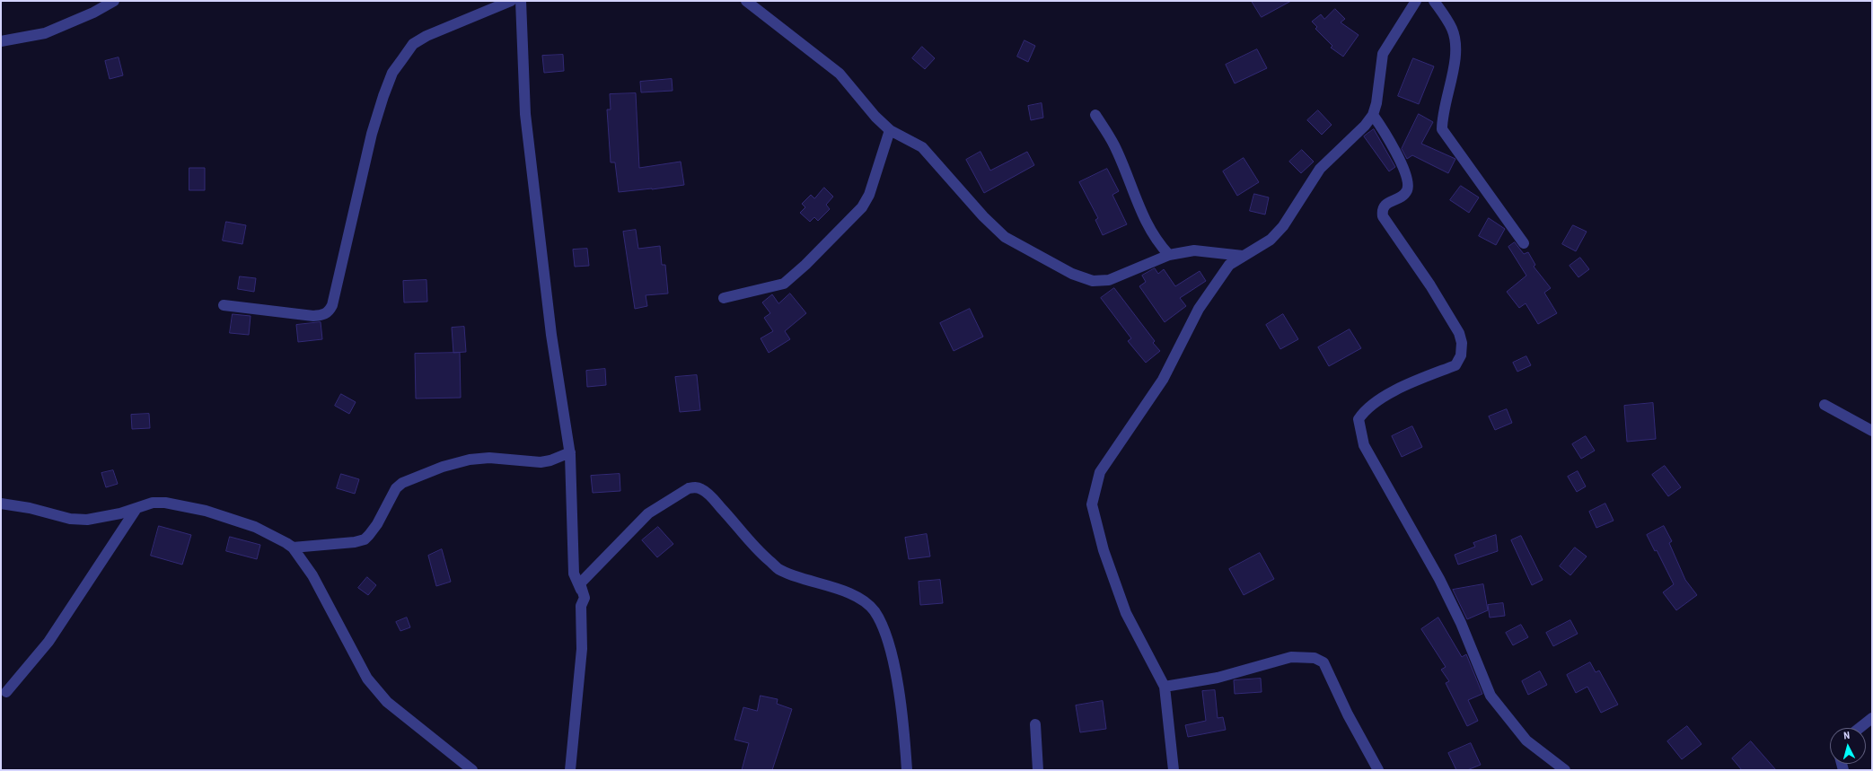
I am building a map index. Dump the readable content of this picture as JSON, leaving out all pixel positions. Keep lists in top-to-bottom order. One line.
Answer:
{"north":"top"}
